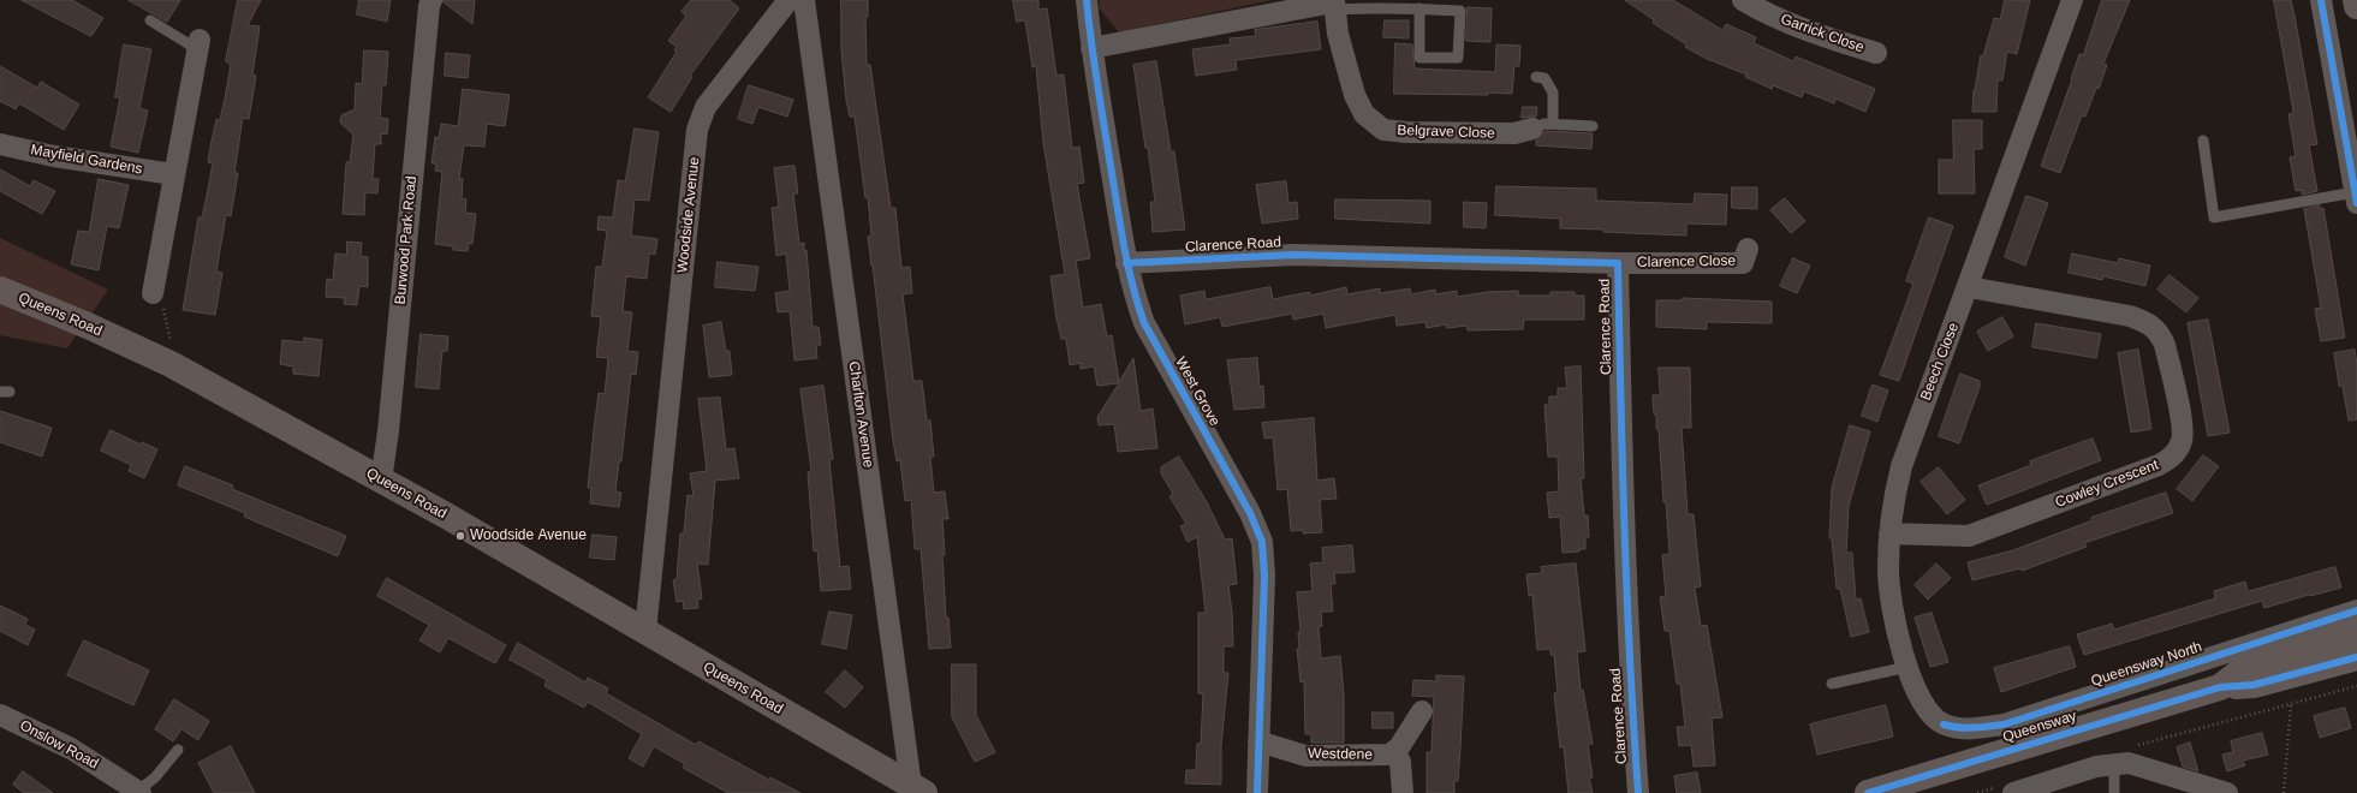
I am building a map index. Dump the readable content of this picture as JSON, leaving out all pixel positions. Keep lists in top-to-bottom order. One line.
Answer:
{"streets":{"main road":["Queens Road","Queensway"],"street":["Garrick Close","Belgrave Close","Mayfield Gardens","Woodside Avenue","Burwood Park Road","Clarence Road","Clarence Close","Beech Close","West Grove","Charlton Avenue","Cowley Crescent","Queensway North","Onslow Road","Westdene"]},"crossings":[["Woodside Avenue","Queens Road"],["Burwood Park Road","Queens Road"],["Clarence Road","Clarence Close"],["Clarence Road","West Grove"],["Queens Road","Charlton Avenue"],["Beech Close","Cowley Crescent"],["Beech Close","Queensway North"],["West Grove","Westdene"]],"places":["Woodside Avenue"]}
